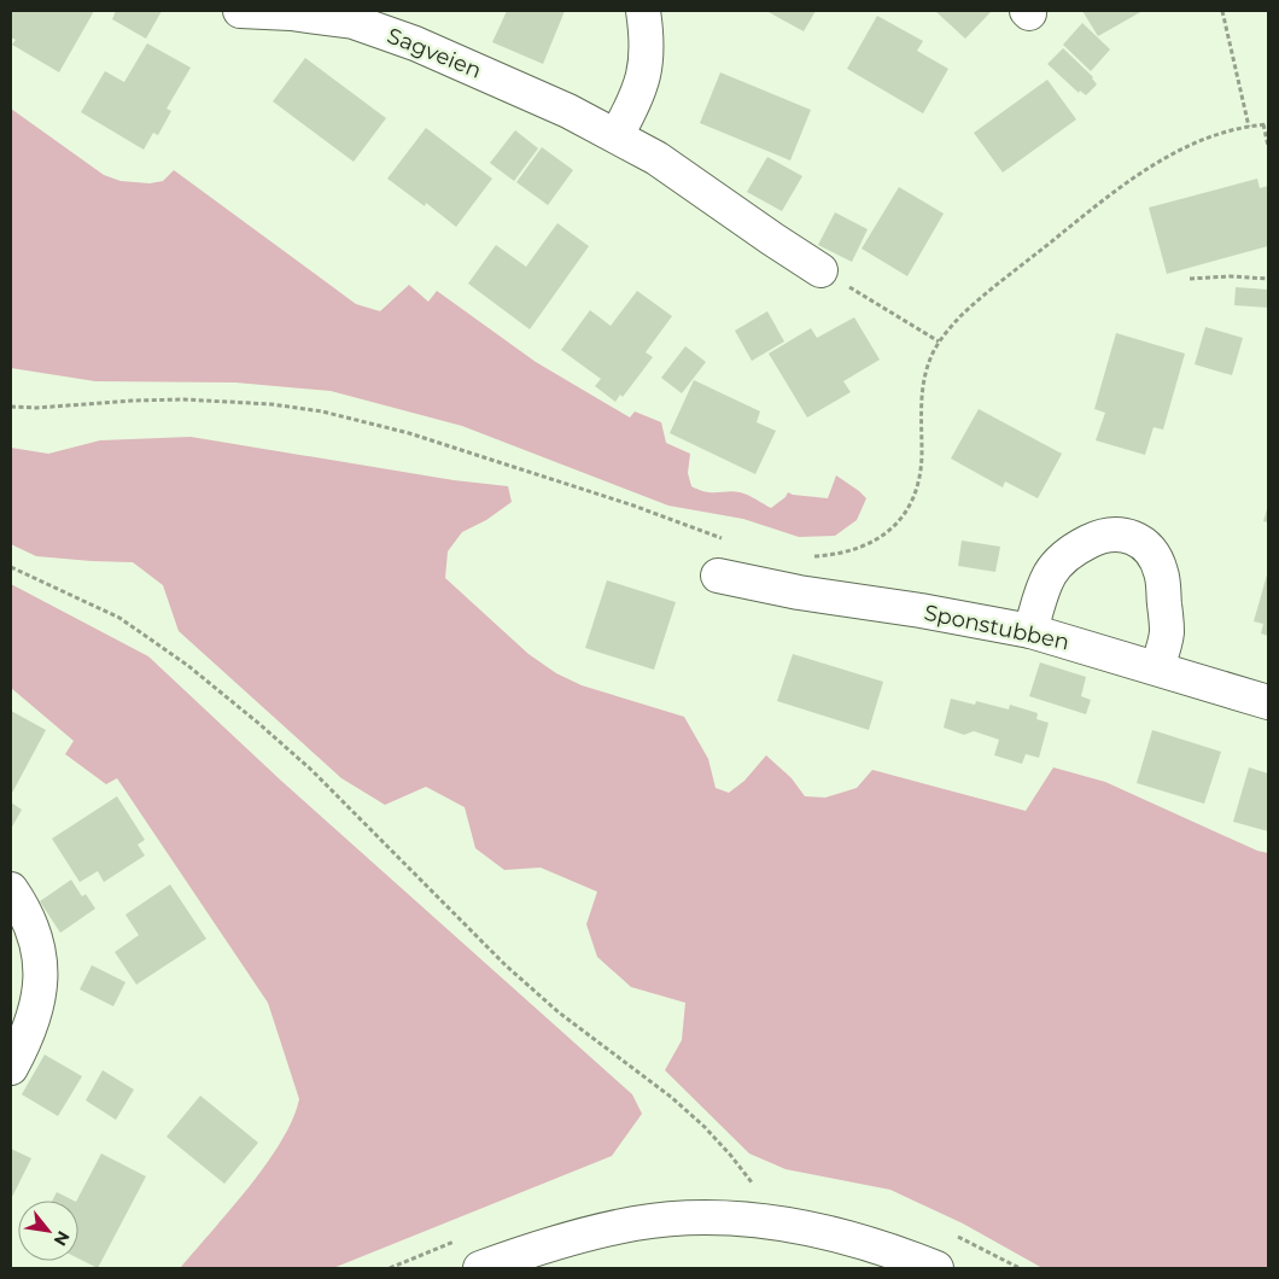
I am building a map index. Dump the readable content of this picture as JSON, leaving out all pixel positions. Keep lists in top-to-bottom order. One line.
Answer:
{"streets":{"street":["Sagveien","Sponstubben"]},"north":"bottom right"}
